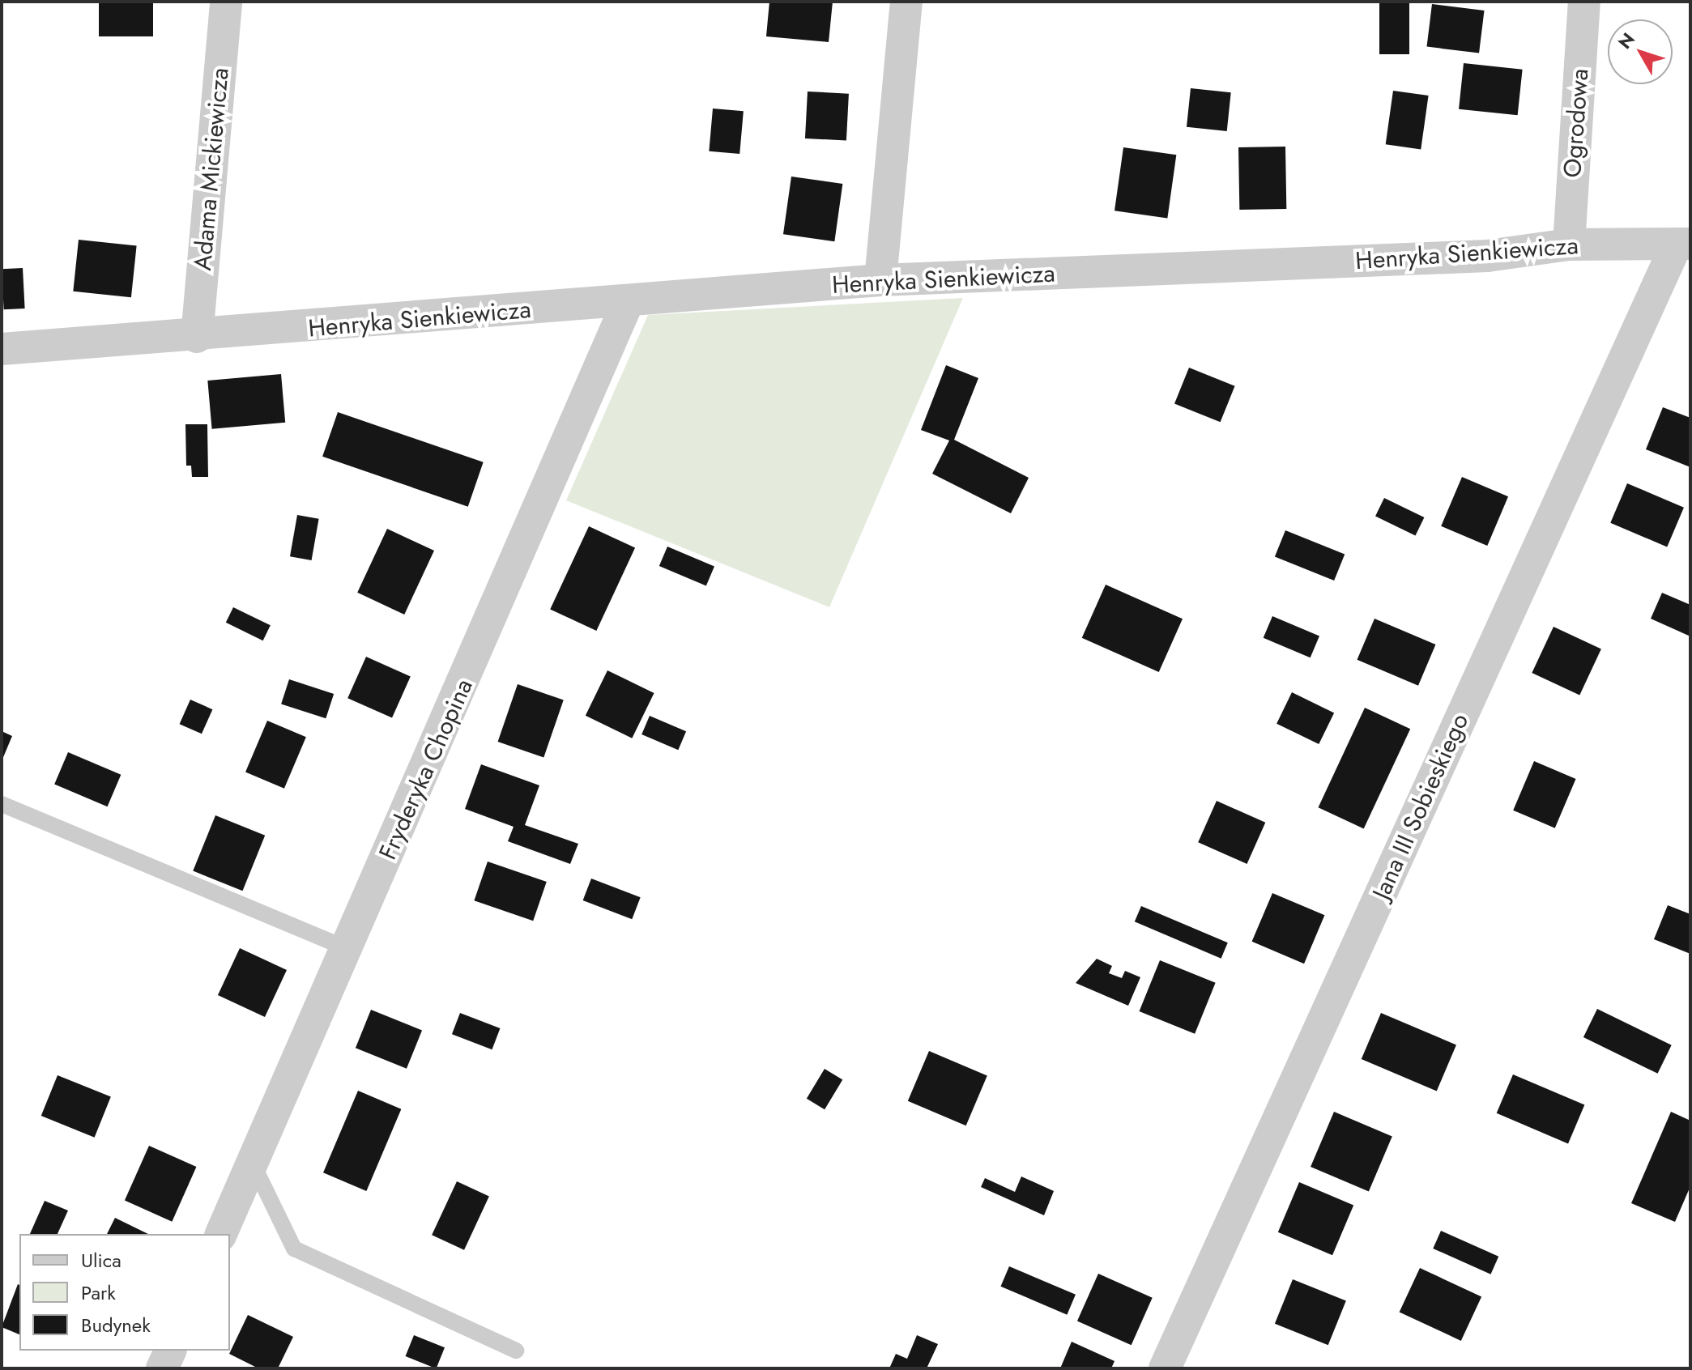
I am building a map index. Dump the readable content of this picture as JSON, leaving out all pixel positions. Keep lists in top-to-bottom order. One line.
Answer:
{"streets":{"street":["Ogrodowa","Adama Mickiewicza","Henryka Sienkiewicza","Fryderyka Chopina","Jana III Sobieskiego"]},"crossings":[["Ogrodowa","Henryka Sienkiewicza"],["Adama Mickiewicza","Henryka Sienkiewicza"],["Henryka Sienkiewicza","Fryderyka Chopina"],["Henryka Sienkiewicza","Jana III Sobieskiego"]],"legend":["Ulica","Park","Budynek"],"north":"top left"}
